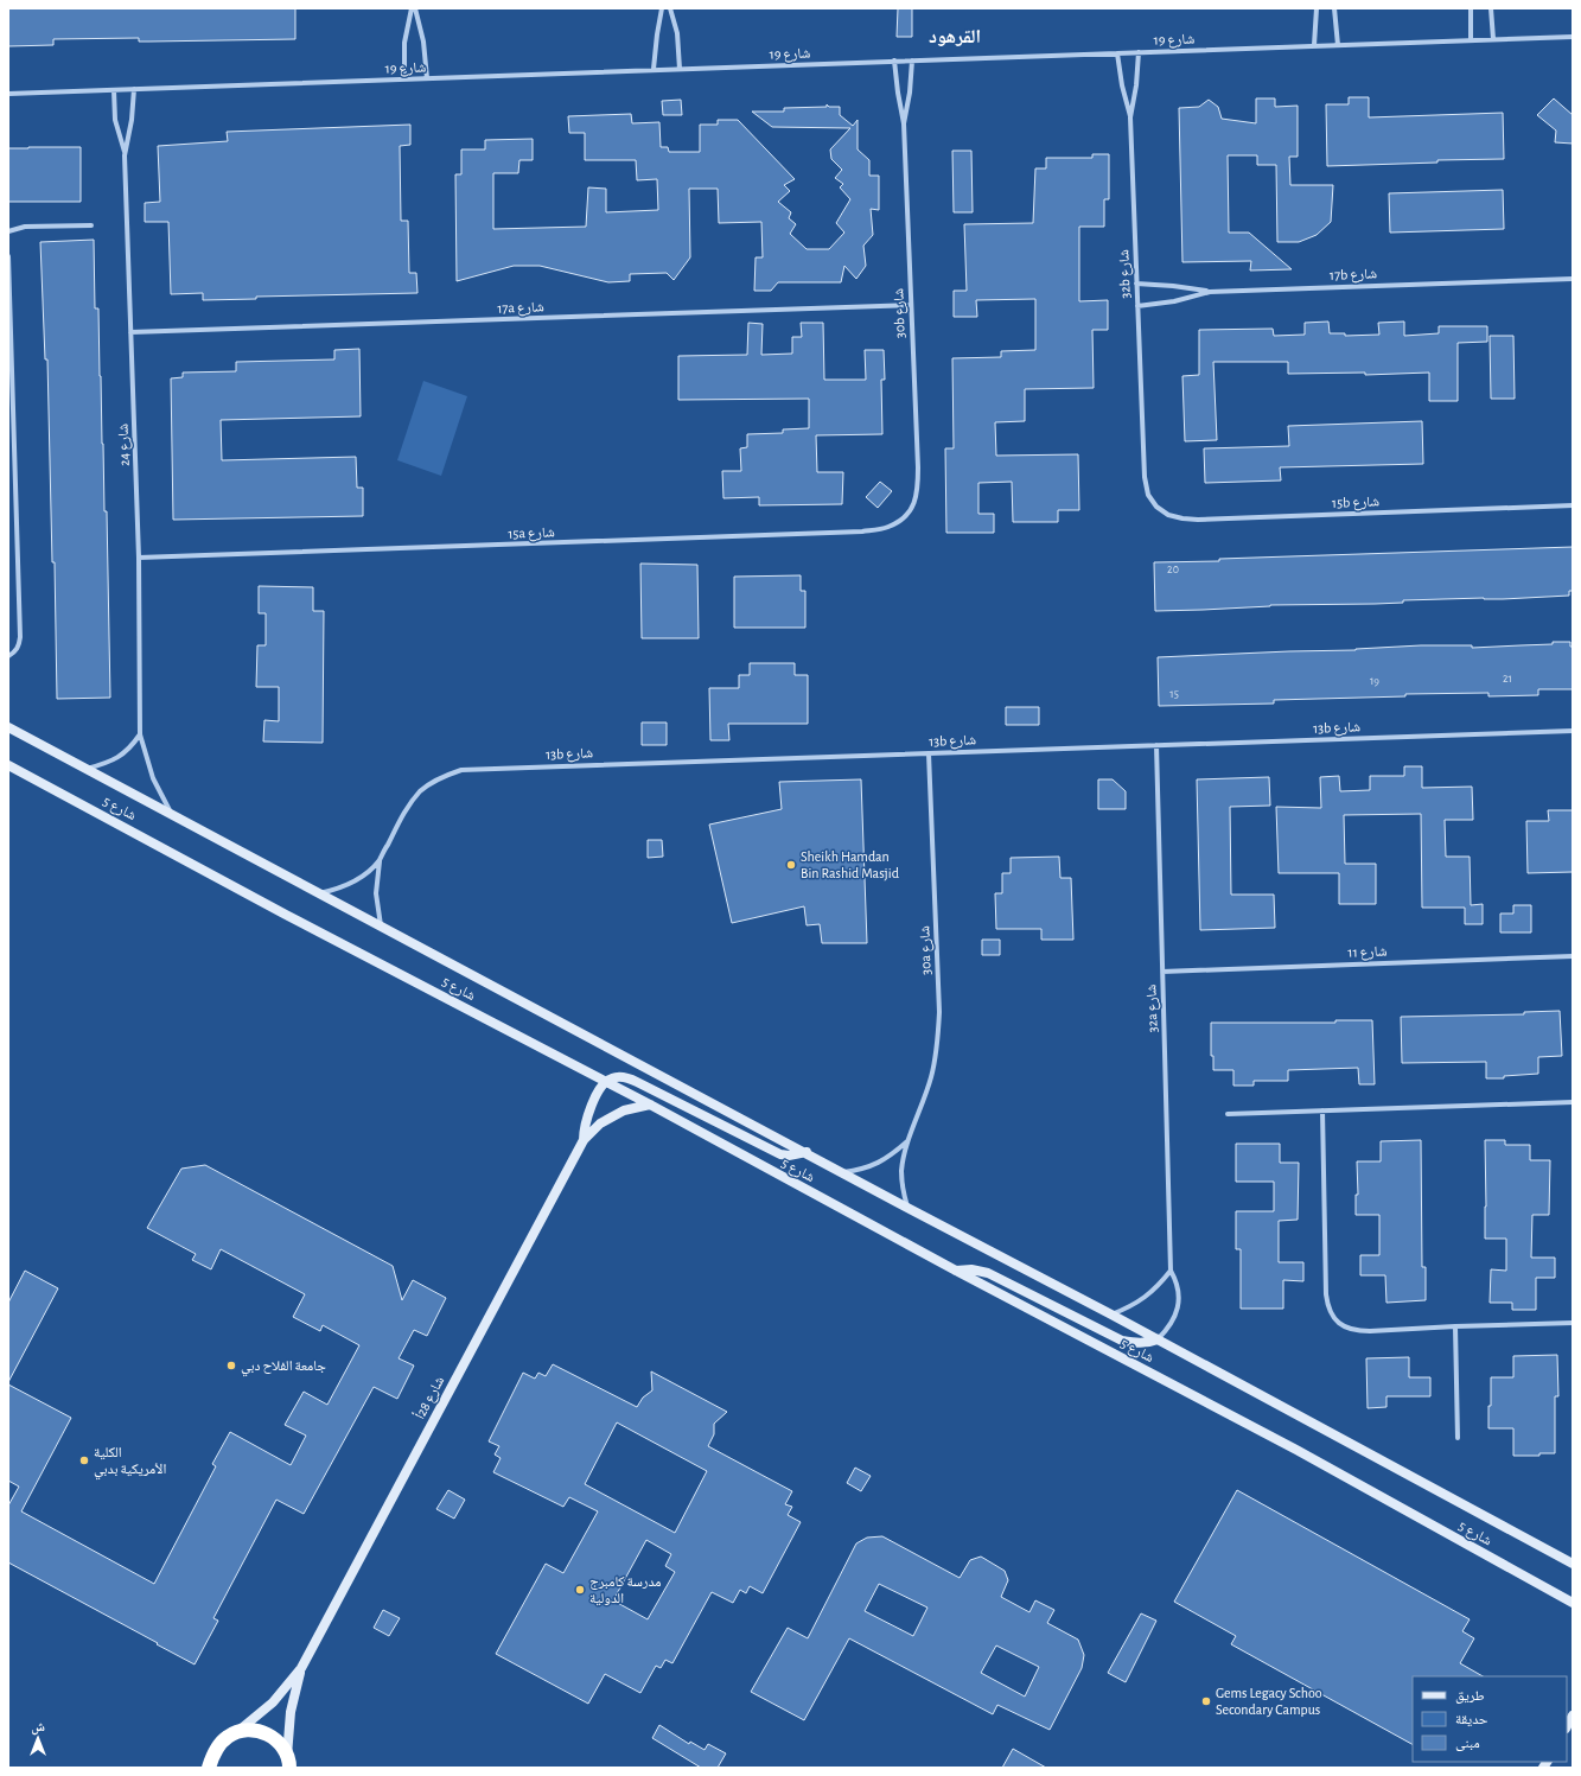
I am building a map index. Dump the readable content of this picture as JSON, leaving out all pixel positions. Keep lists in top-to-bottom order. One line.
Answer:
{"streets":{"street":["شارع 19","32b شارع","17b شارع","17a شارع","30b شارع","شارع 24","15b شارع","15a شارع","13b شارع","شارع 5","30a شارع","شارع 11","32a شارع","شارع 28أ"]},"crossings":[["شارع 19","32b شارع"],["32b شارع","17b شارع"],["32b شارع","15b شارع"],["17a شارع","30b شارع"],["17a شارع","شارع 24"],["30b شارع","15a شارع"],["شارع 24","15a شارع"],["شارع 24","شارع 5"],["13b شارع","شارع 5"],["13b شارع","30a شارع"],["13b شارع","32a شارع"],["شارع 5","30a شارع"],["شارع 5","32a شارع"],["شارع 5","شارع 28أ"],["شارع 11","32a شارع"]],"districts":["القرهود"],"places":["Sheikh Hamdan Bin Rashid Masjid","جامعة الفلاح دبي","الكلية الأمريكية بدبي","مدرسة كامبرج الدولية","Gems Legacy Schoo Secondary Campus"],"house_numbers":["20","21","19","15"],"legend":["طريق","حديقة","مبنى"],"north":"top"}
